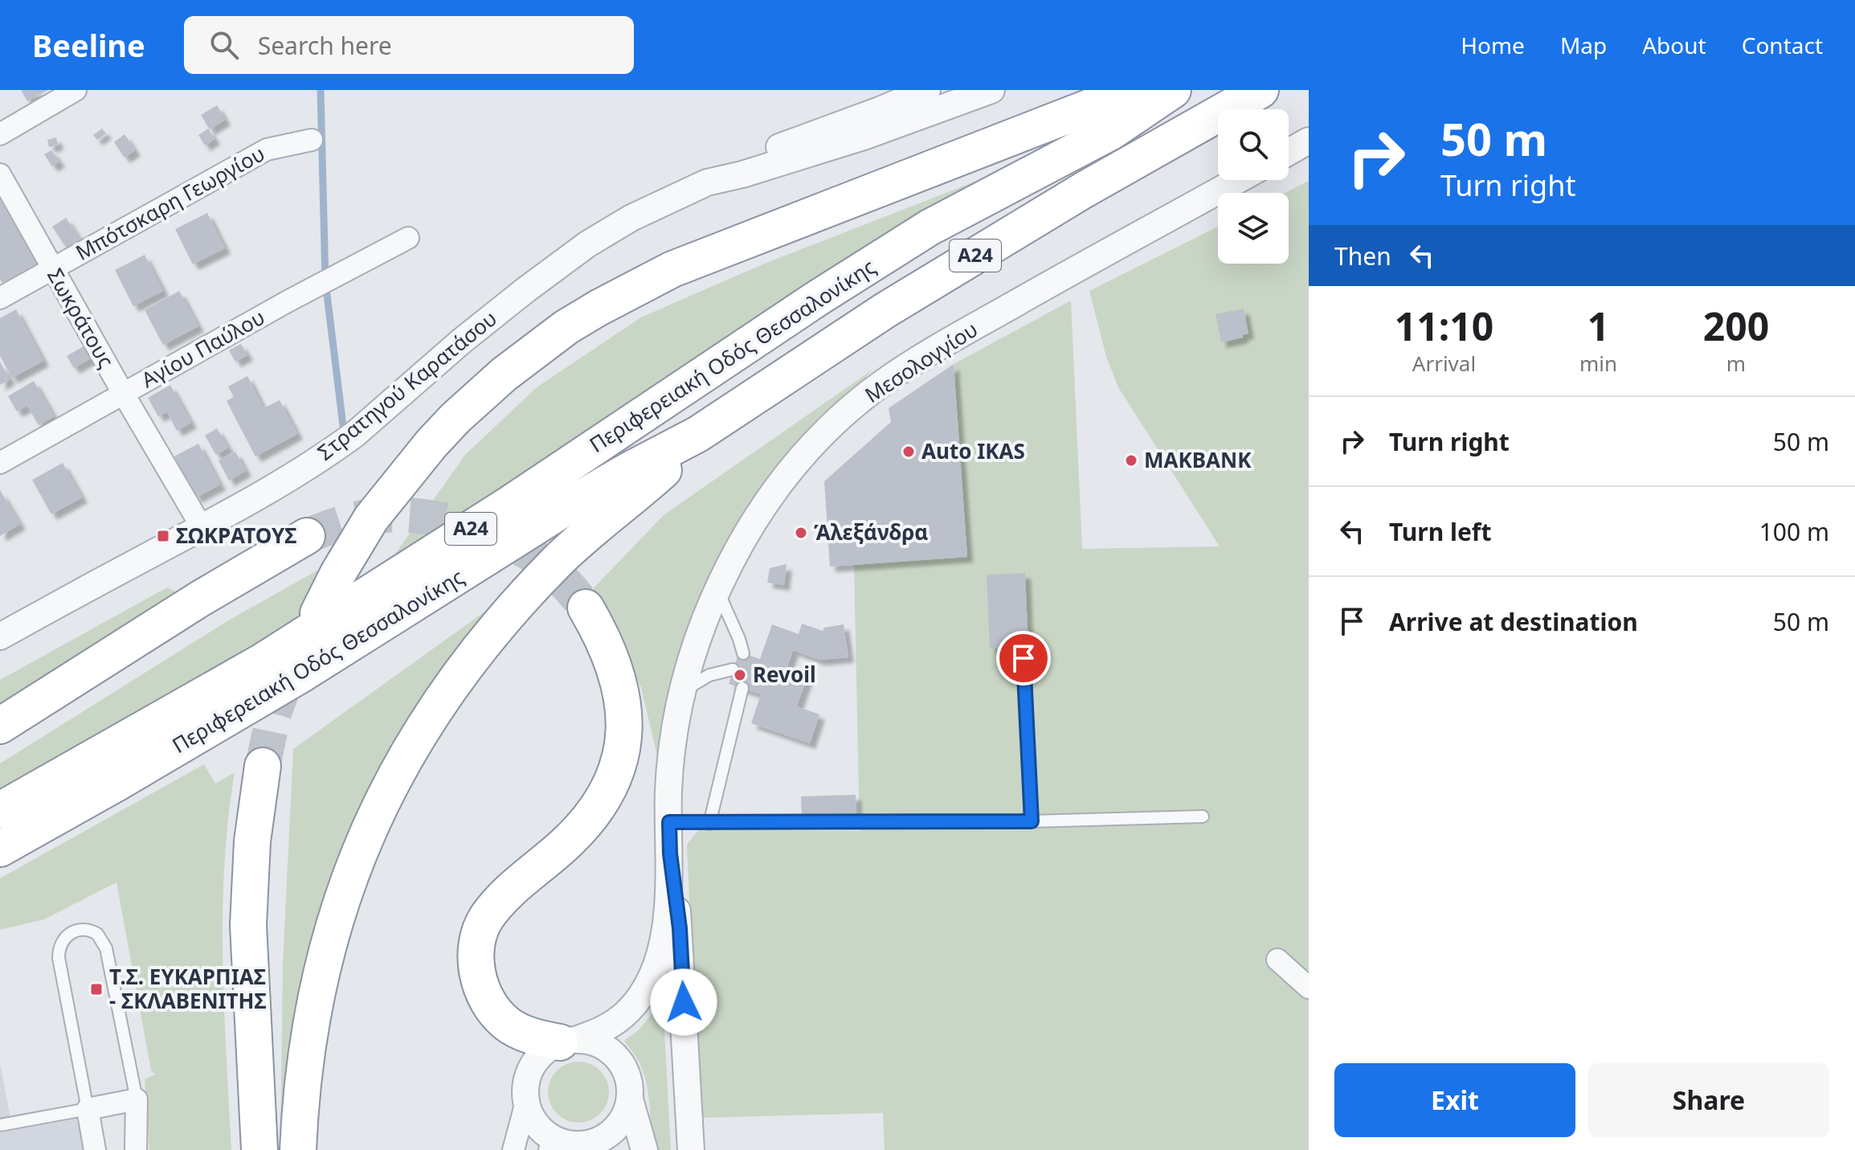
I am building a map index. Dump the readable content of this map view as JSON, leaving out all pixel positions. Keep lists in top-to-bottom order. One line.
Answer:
{"streets":{"highway":["Α24","Περιφερειακή Οδός Θεσσαλονίκης"],"street":["Μπότσκαρη Γεωργίου","Σωκράτους","Αγίου Παύλου","Μεσολογγίου","Στρατηγού Καρατάσου"]},"crossings":[["Μπότσκαρη Γεωργίου","Σωκράτους"],["Σωκράτους","Αγίου Παύλου"],["Σωκράτους","Στρατηγού Καρατάσου"]],"places":{"other":["Auto IKAS","MAKBANK","Άλεξάνδρα","Revoil"],"transit":["ΣΩΚΡΑΤΟΥΣ","Τ.Σ. ΕΥΚΑΡΠΙΑΣ - ΣΚΛΑΒΕΝΙΤΗΣ"]},"page":{"header":"Beeline","search":"Search here","nav":["Home","Map","About","Contact"],"turn":["50 m","Turn right"],"then":"Then","eta":["11:10","Arrival","1","min","200","m"],"list":[{"name":"Turn right","value":"50 m"},{"name":"Turn left","value":"100 m"},{"name":"Arrive at destination","value":"50 m"}],"buttons":["Exit","Share"]}}
